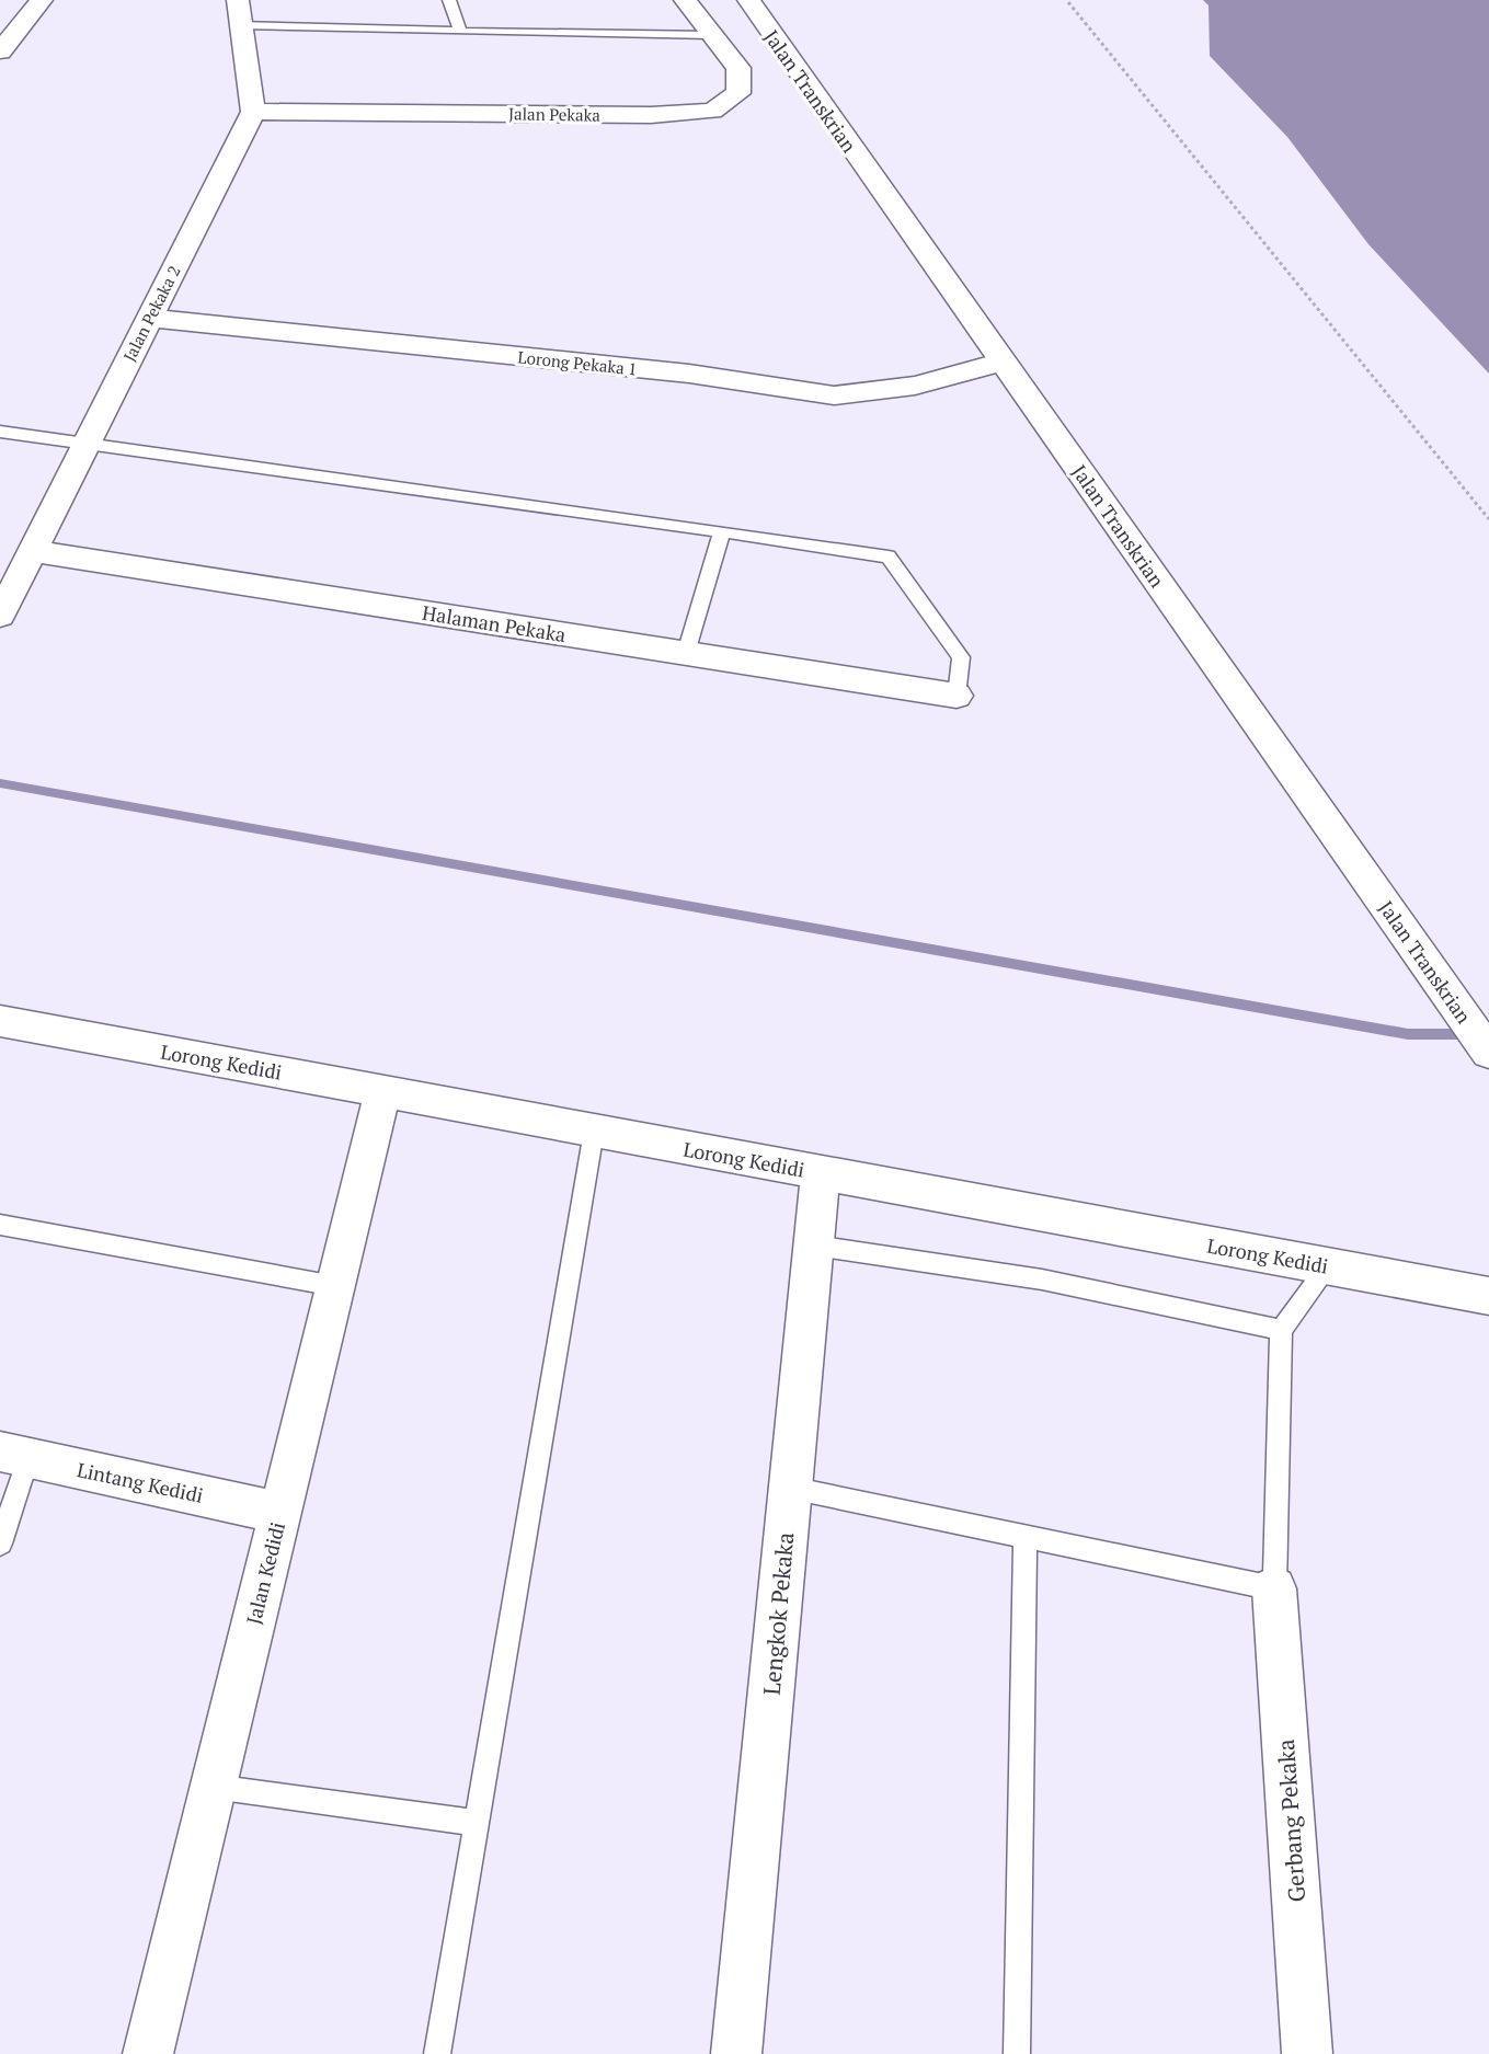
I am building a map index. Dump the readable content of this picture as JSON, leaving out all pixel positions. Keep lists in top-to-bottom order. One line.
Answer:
{"streets":{"street":["Jalan Transkrian","Jalan Pekaka","Jalan Pekaka 2","Lorong Pekaka 1","Halaman Pekaka","Lorong Kedidi","Lintang Kedidi","Jalan Kedidi","Lengkok Pekaka","Gerbang Pekaka"]},"crossings":[["Jalan Transkrian","Lorong Pekaka 1"],["Jalan Pekaka","Jalan Pekaka 2"],["Jalan Pekaka 2","Lorong Pekaka 1"],["Jalan Pekaka 2","Halaman Pekaka"],["Lorong Kedidi","Jalan Kedidi"],["Lorong Kedidi","Lengkok Pekaka"],["Lintang Kedidi","Jalan Kedidi"]]}
